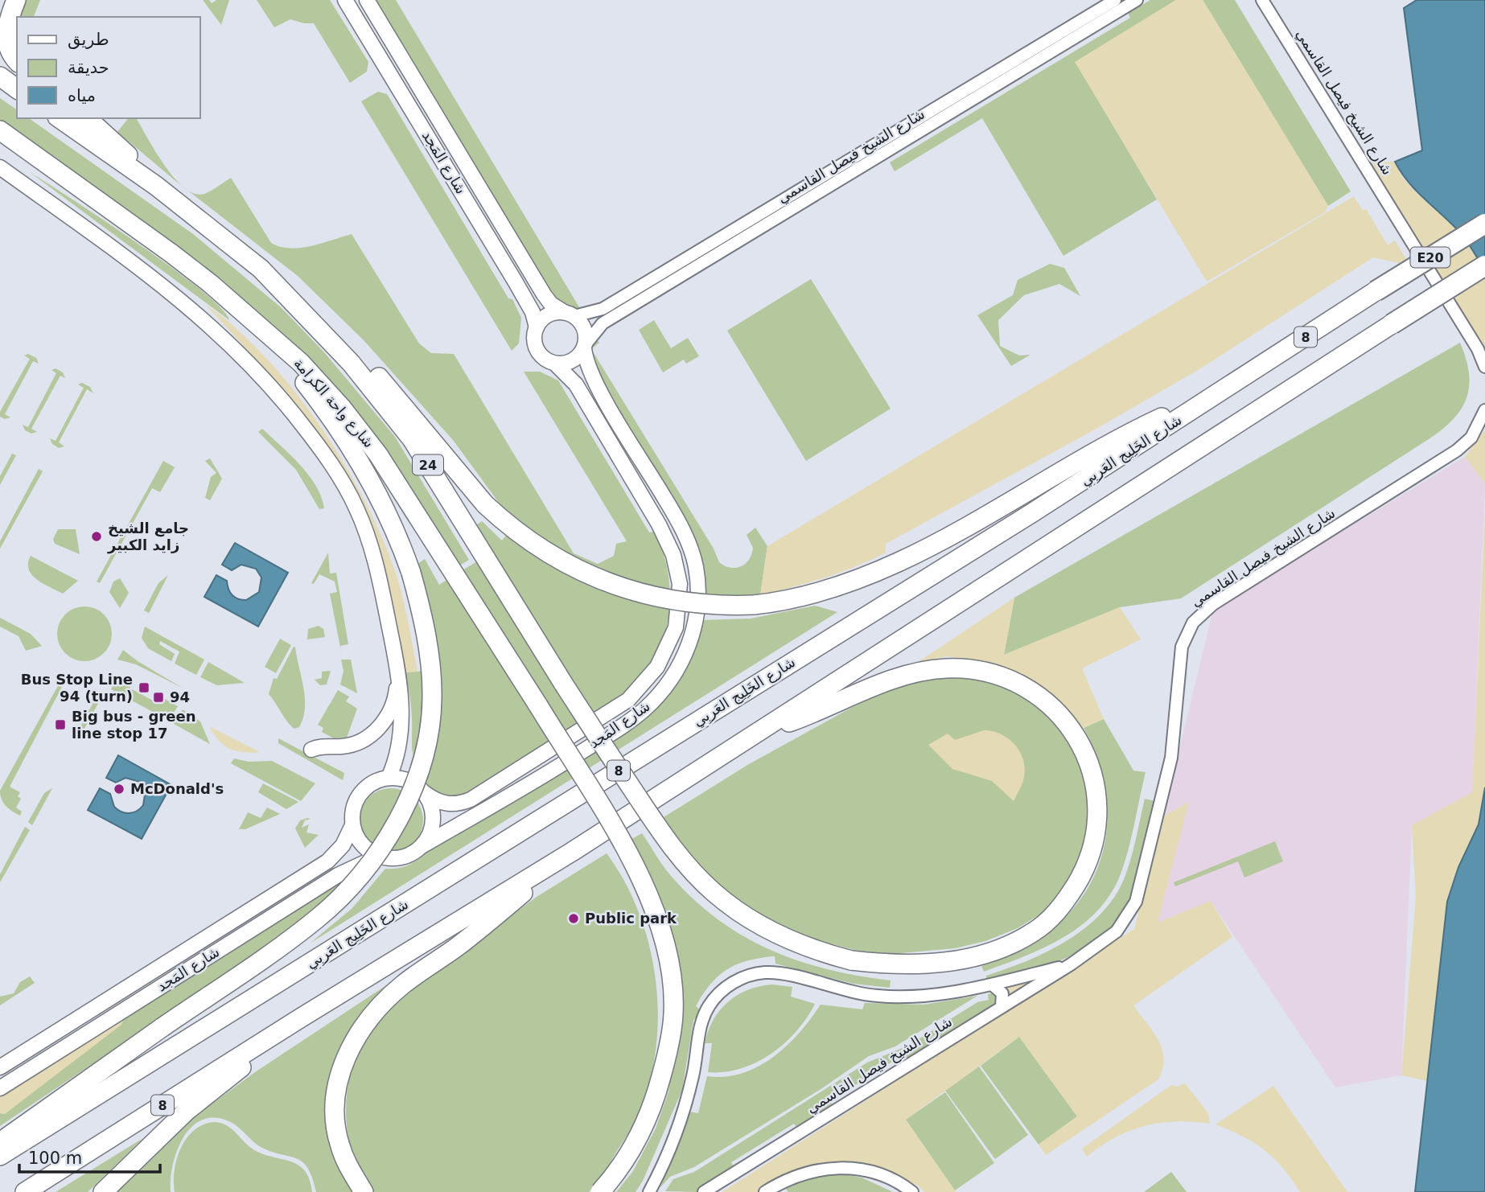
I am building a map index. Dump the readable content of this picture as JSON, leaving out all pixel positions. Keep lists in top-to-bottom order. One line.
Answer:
{"streets":{"highway":["E20","8","شارع واحة الكرامة","شارع الخَلِيج العَربِي","24"],"street":["شارع الشيخ فيصل القاسمي","شارع المَجد"]},"crossings":[["شارع الشيخ فيصل القاسمي","شارع المَجد"],["E20","8"],["8","24"]],"places":{"other":["جامع الشيخ زايد الكبير","McDonald's","Public park"],"transit":["Bus Stop Line 94 (turn)","94","Big bus - green line stop 17"]},"legend":["طريق","حديقة","مياه"],"scale_bar":"100 m"}
